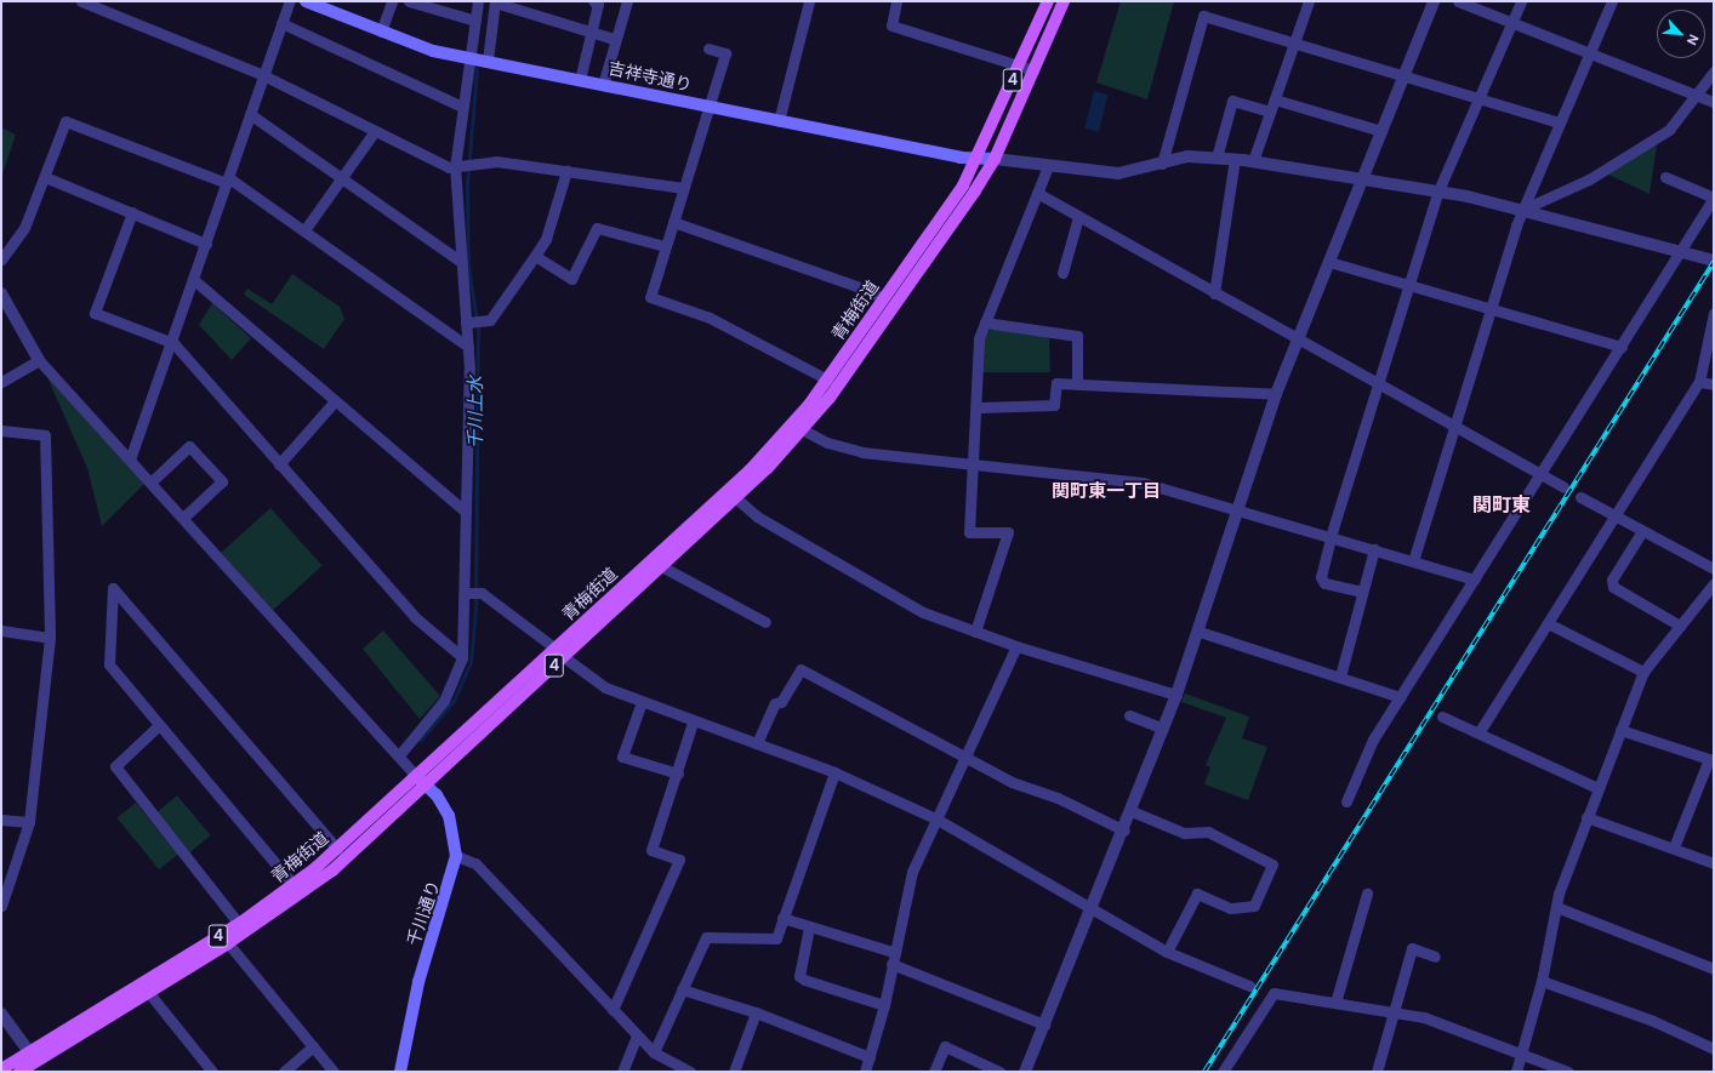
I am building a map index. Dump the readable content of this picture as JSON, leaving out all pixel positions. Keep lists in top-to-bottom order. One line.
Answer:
{"streets":{"main road":["吉祥寺通り","4","青梅街道","千川通り"]},"crossings":[["吉祥寺通り","青梅街道"],["青梅街道","千川通り"]],"districts":["関町東一丁目","関町東"],"water":["千川上水"],"north":"bottom right"}
